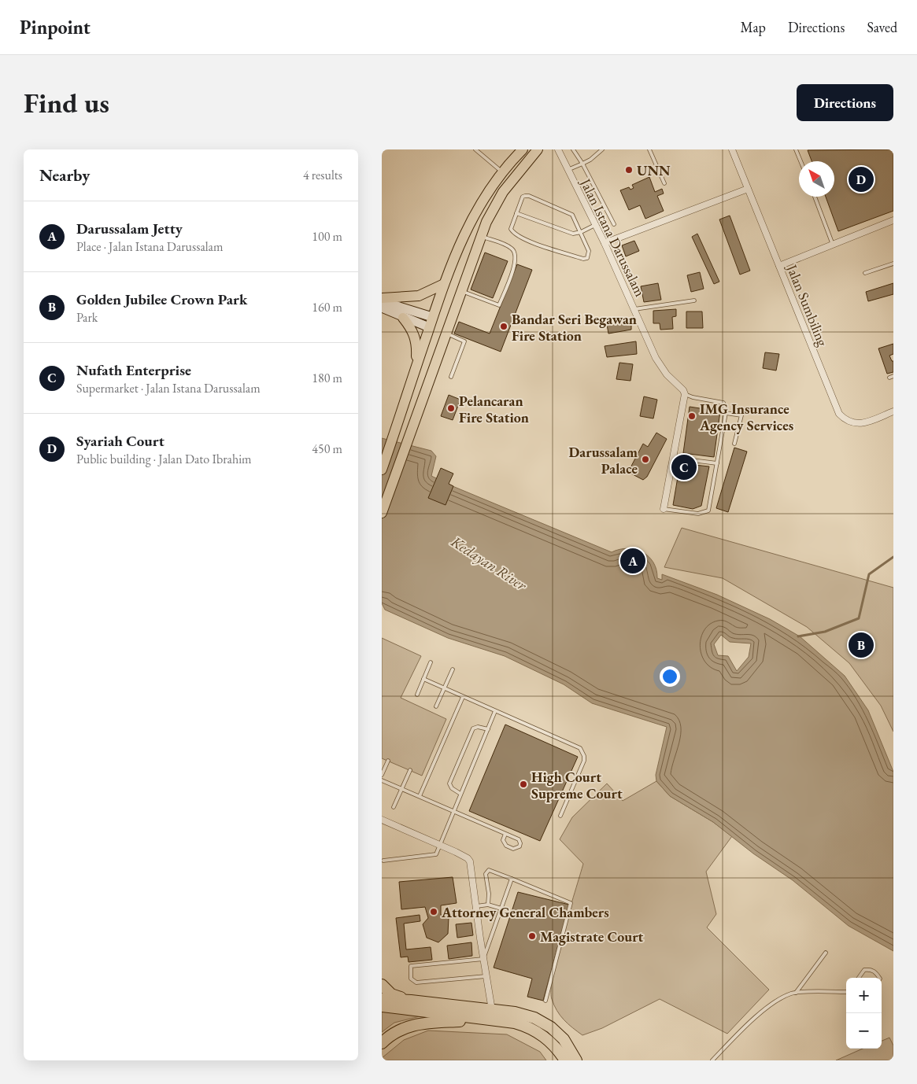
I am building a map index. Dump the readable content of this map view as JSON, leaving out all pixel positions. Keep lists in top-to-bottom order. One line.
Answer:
{"streets":{"street":["Jalan Istana Darussalam","Jalan Sumbiling"]},"water":["Kedayan River"],"places":["UNN","Bandar Seri Begawan Fire Station","Pelancaran Fire Station","IMG Insurance Agency Services","Darussalam Palace","High Court Supreme Court","Attorney General Chambers","Magistrate Court"],"north":"top left","page":{"header":"Pinpoint","nav":["Map","Directions","Saved"],"buttons":"Directions","title":"Find us","heading":["Nearby","4 results"],"pins":["D","C","A","B"],"list":[{"mark":"A","name":"Darussalam Jetty","note":"Place · Jalan Istana Darussalam","value":"100 m"},{"mark":"B","name":"Golden Jubilee Crown Park","note":"Park","value":"160 m"},{"mark":"C","name":"Nufath Enterprise","note":"Supermarket · Jalan Istana Darussalam","value":"180 m"},{"mark":"D","name":"Syariah Court","note":"Public building · Jalan Dato Ibrahim","value":"450 m"}],"map_buttons":["+","−"]}}
